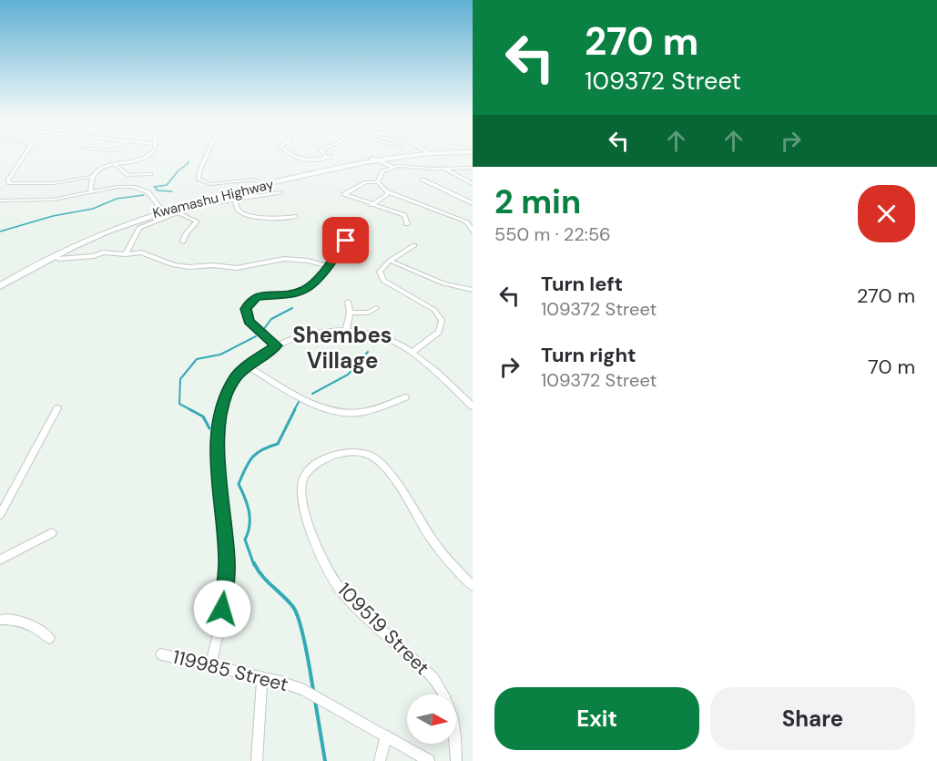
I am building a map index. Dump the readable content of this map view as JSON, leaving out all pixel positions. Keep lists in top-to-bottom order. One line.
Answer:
{"streets":{"main road":["Kwamashu Highway"],"street":["109519 Street","119985 Street"]},"districts":["Shembes Village"],"north":"right","page":{"turn":["270 m","109372 Street"],"heading":["2 min","550 m · 22:56"],"list":[{"name":"Turn left","note":"109372 Street","value":"270 m"},{"name":"Turn right","note":"109372 Street","value":"70 m"}],"buttons":["Exit","Share"]}}
